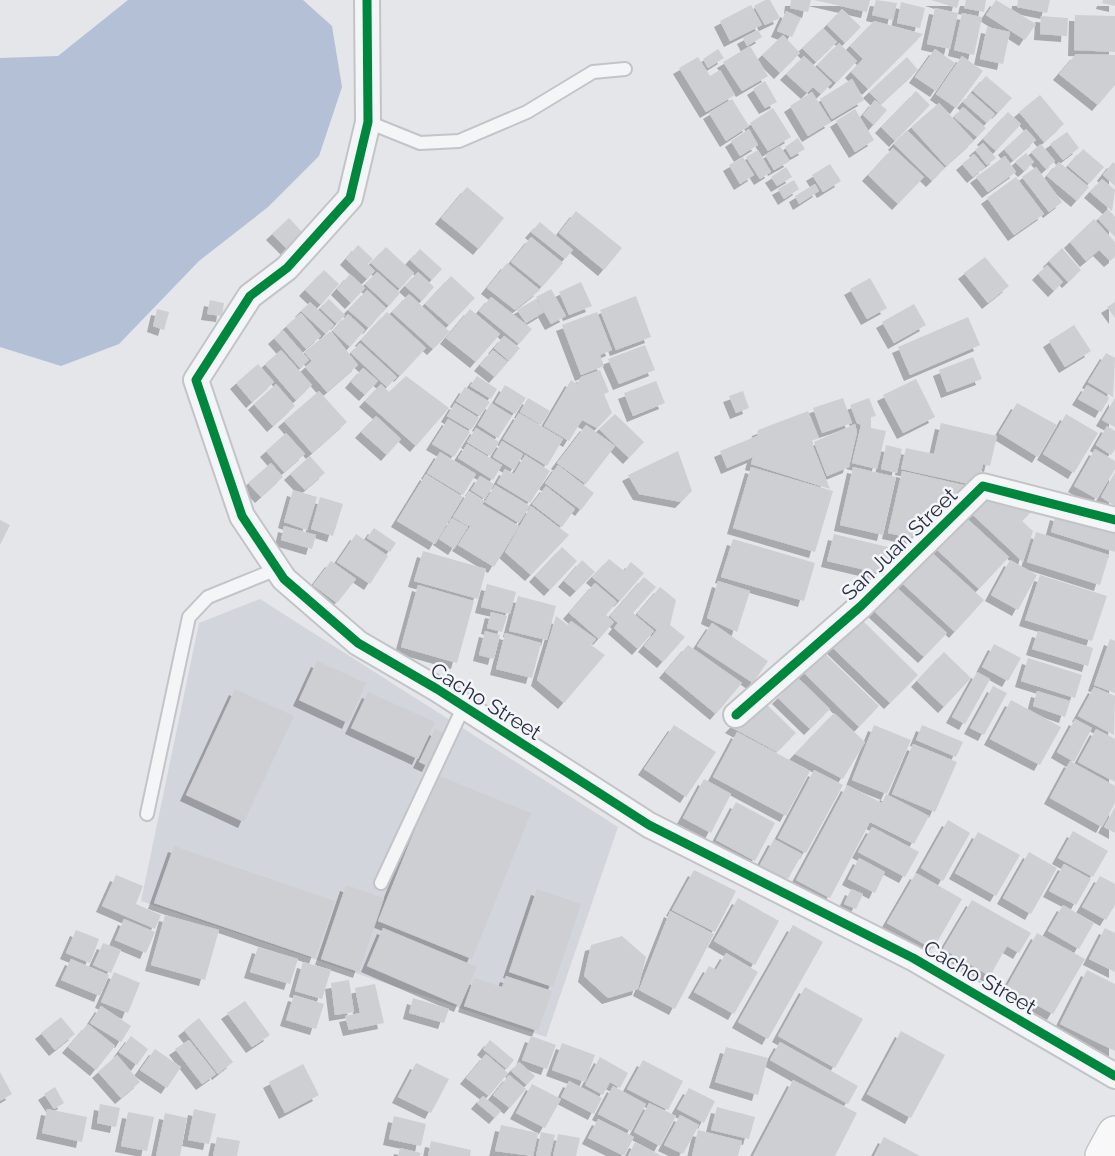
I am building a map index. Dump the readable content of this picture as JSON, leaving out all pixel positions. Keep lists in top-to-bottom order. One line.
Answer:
{"streets":{"street":["San Juan Street","Cacho Street"]}}
